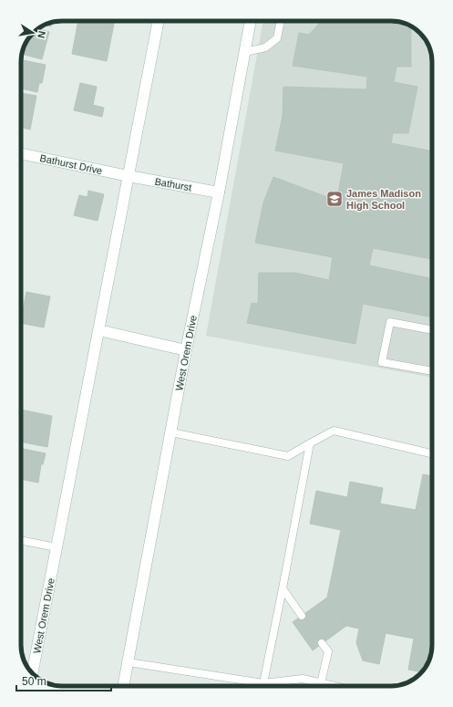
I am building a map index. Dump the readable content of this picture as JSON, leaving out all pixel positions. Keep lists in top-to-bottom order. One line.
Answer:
{"streets":{"main road":["Bathurst Drive","Bathurst","West Orem Drive"]},"crossings":[["Bathurst Drive","Bathurst"],["Bathurst Drive","West Orem Drive"],["Bathurst","West Orem Drive"]],"places":{"school or university":["James Madison High School"]},"scale_bar":"50 m","north":"right"}
